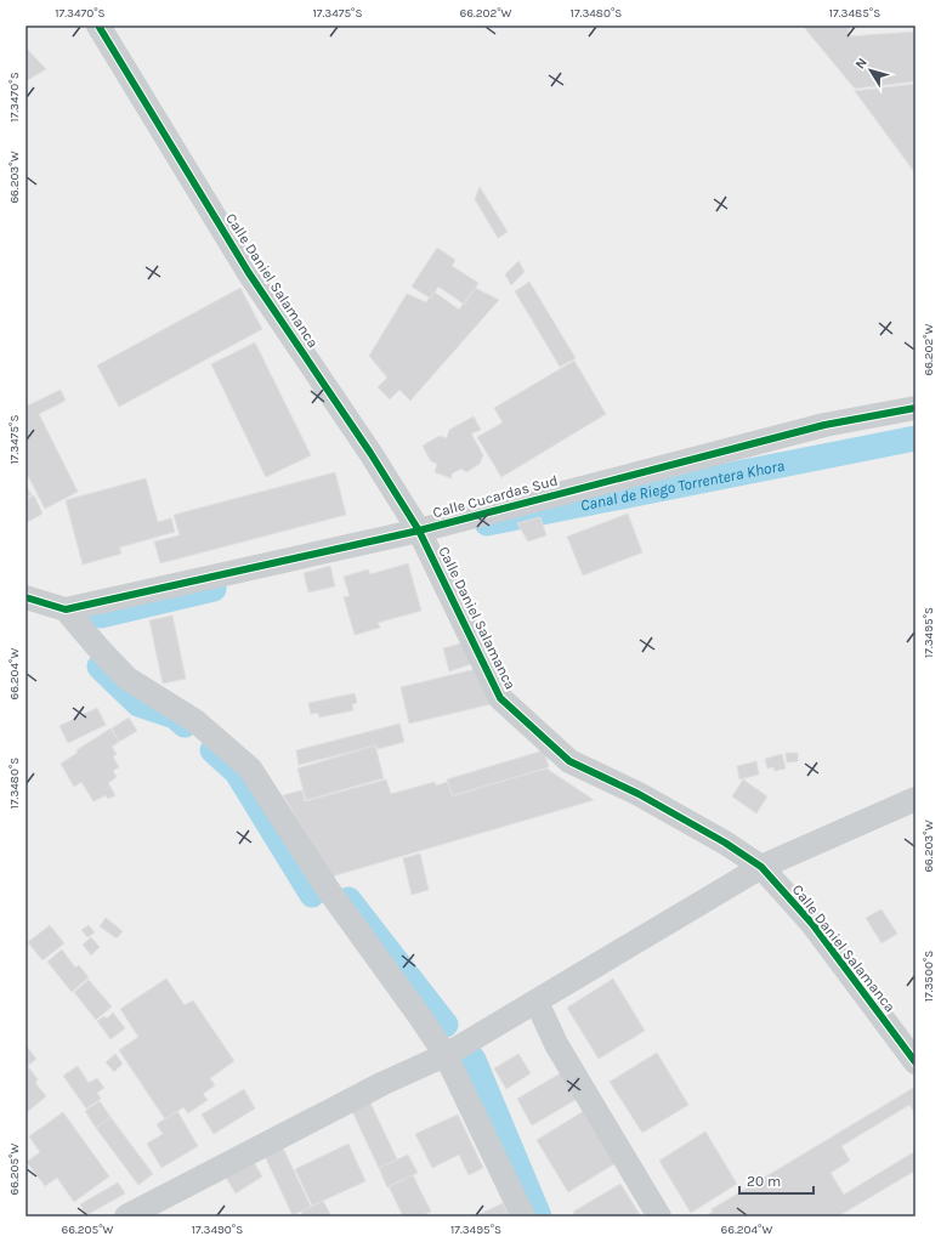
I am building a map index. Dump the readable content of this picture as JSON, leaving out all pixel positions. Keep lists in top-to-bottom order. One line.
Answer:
{"streets":{"street":["Calle Daniel Salamanca","Calle Cucardas Sud"]},"crossings":[["Calle Daniel Salamanca","Calle Cucardas Sud"]],"water":["Canal de Riego Torrentera Khora"],"scale_bar":"20 m","north":"top left","coordinates":["17.3470°S","17.3475°S","66.202°W","17.3480°S","17.3485°S","66.203°W","17.3495°S","66.204°W","17.3500°S","66.205°W","17.3490°S"]}
